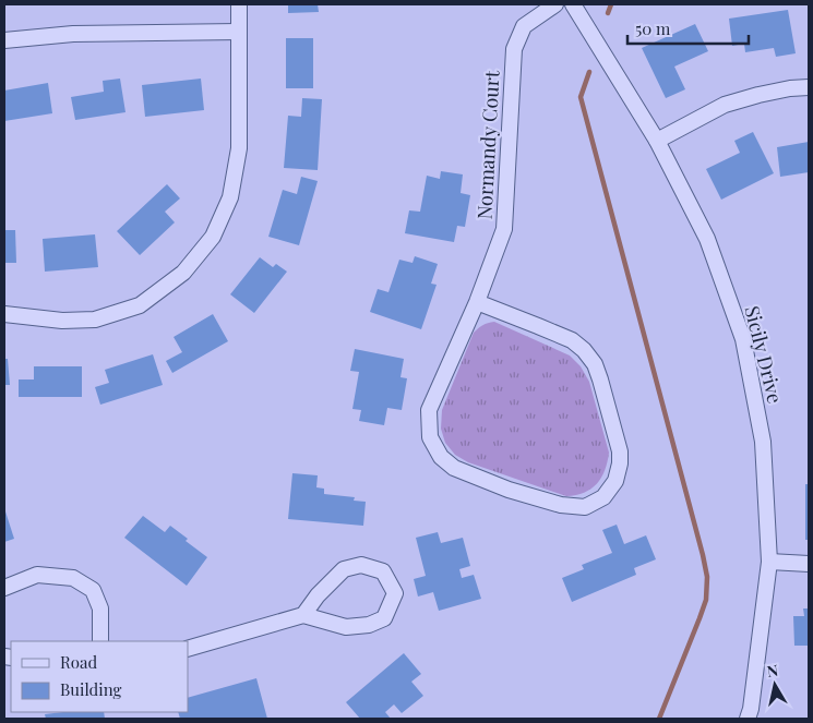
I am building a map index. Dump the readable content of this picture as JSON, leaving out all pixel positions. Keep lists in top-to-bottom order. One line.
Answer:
{"streets":{"street":["Normandy Court","Sicily Drive"]},"legend":["Road","Building"],"scale_bar":"50 m","north":"top"}
